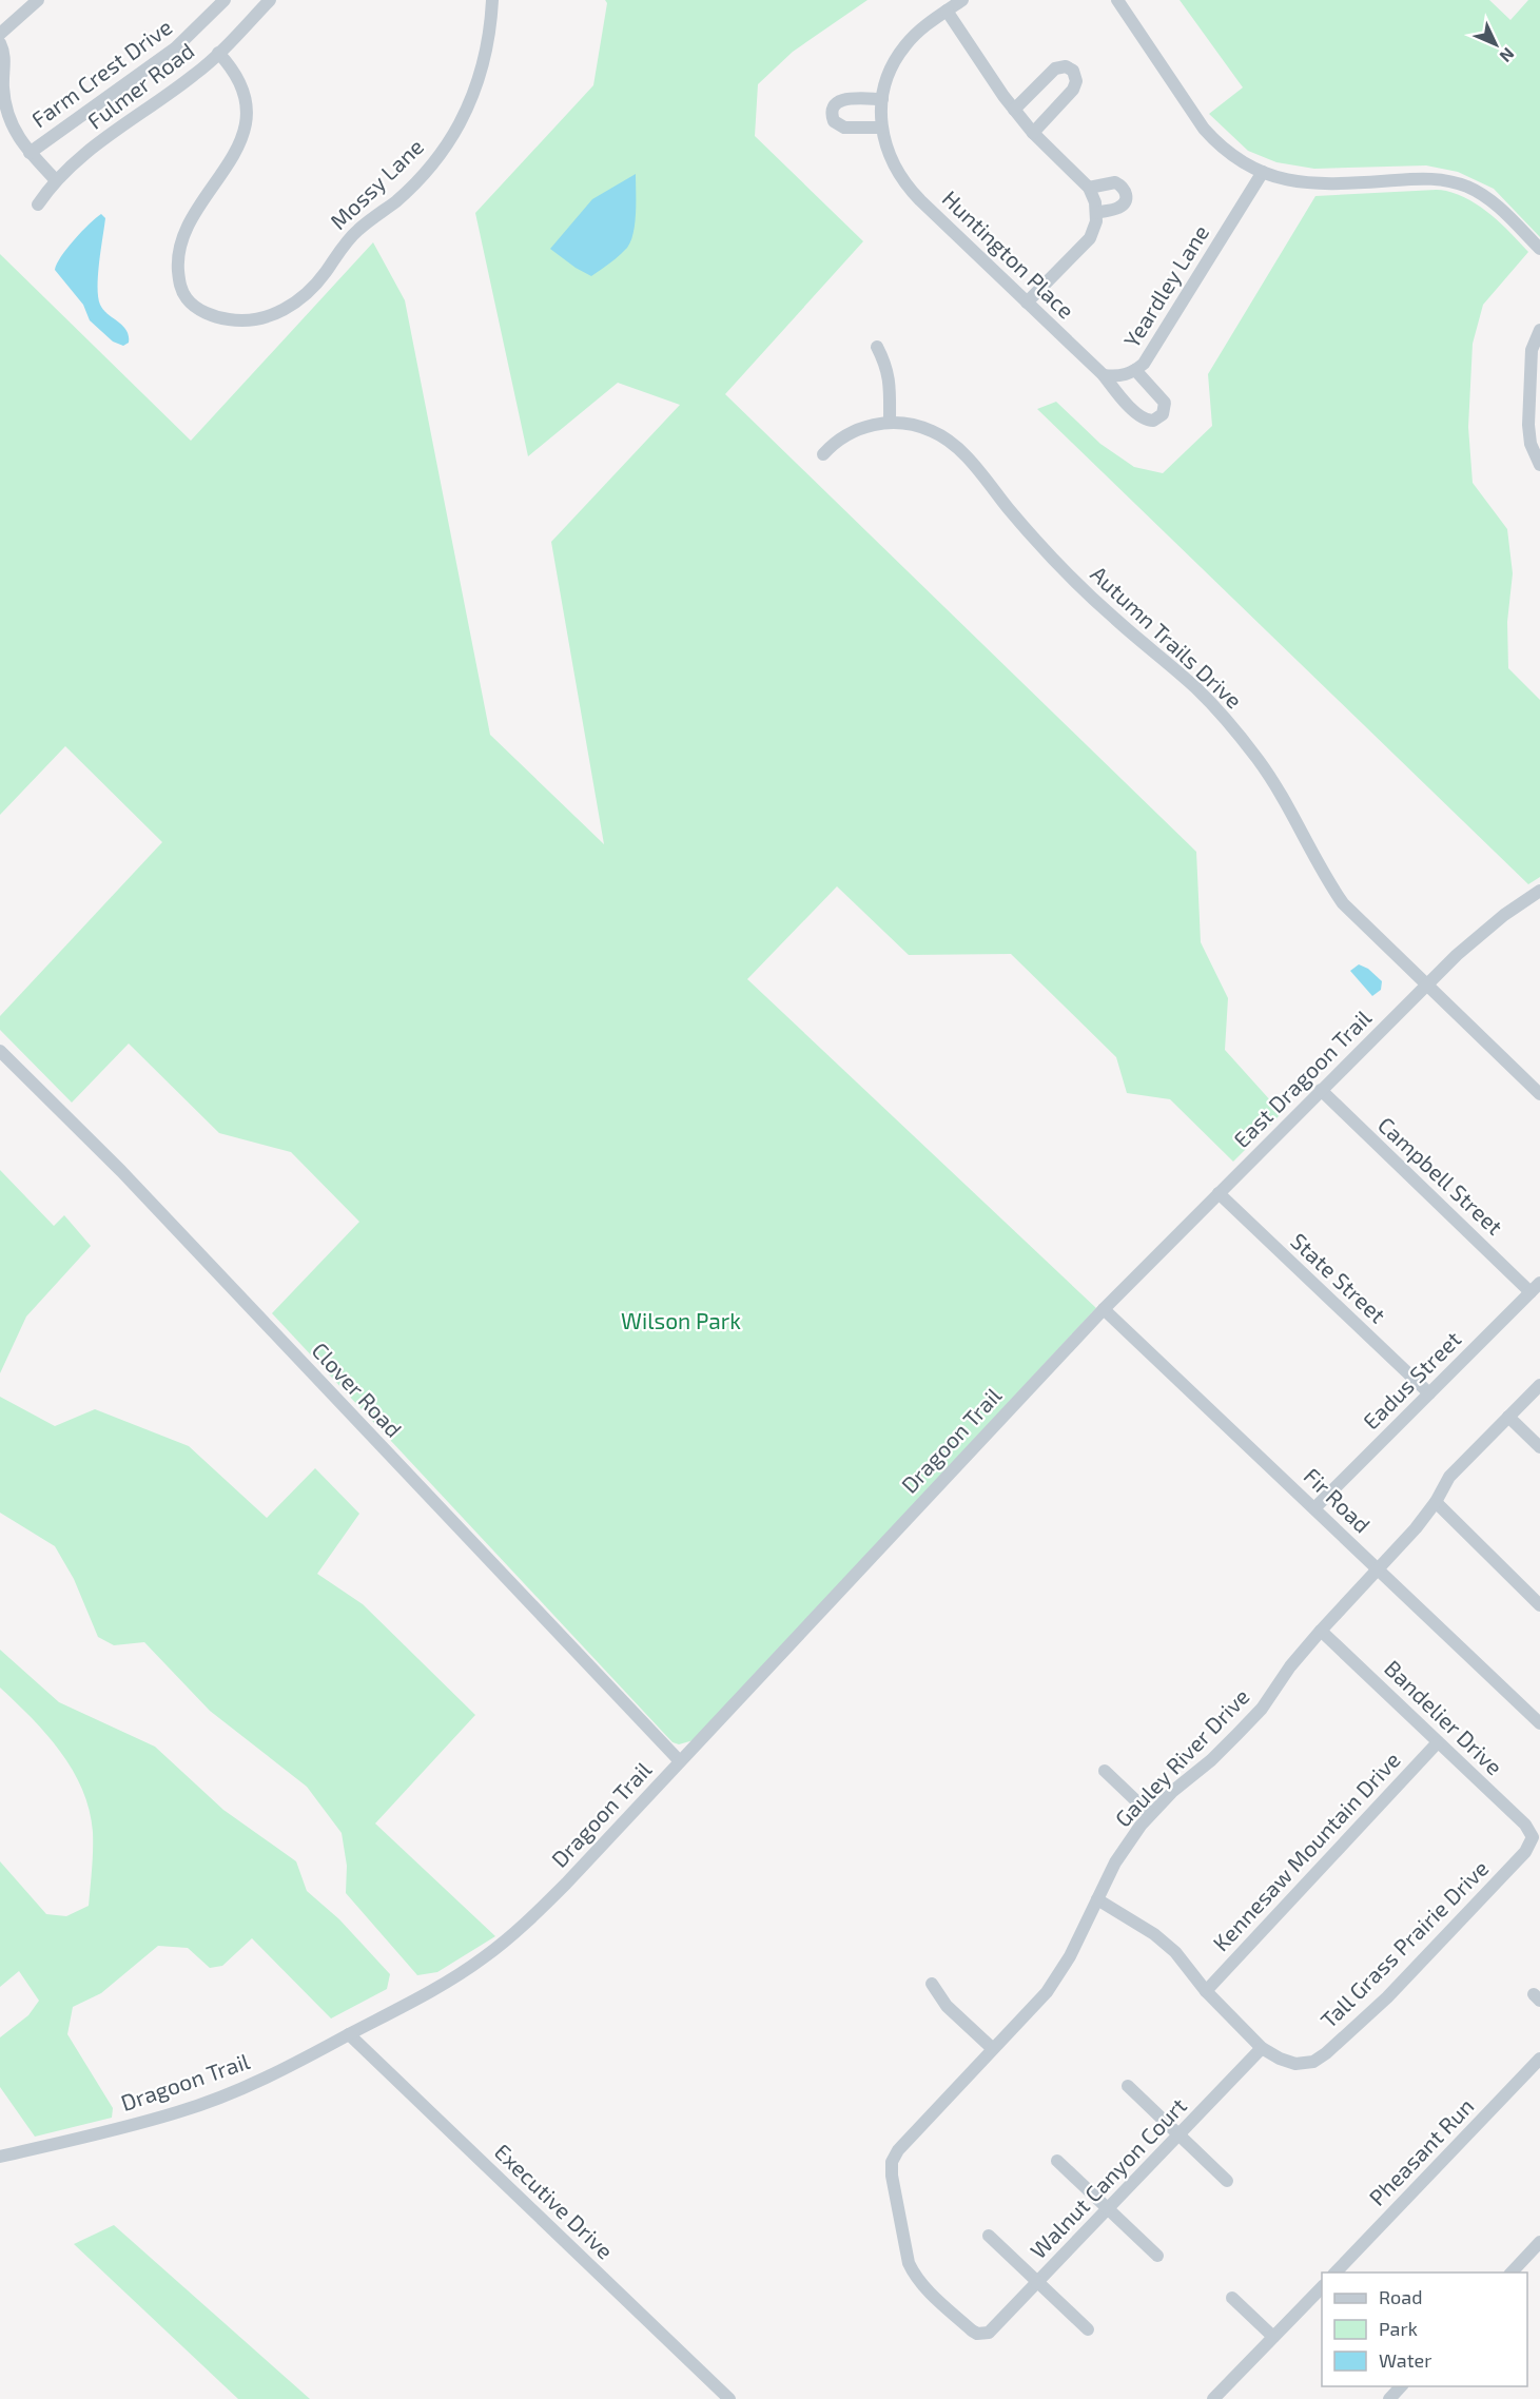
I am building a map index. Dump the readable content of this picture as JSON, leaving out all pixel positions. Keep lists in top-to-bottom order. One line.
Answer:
{"streets":{"street":["Farm Crest Drive","Fulmer Road","Mossy Lane","Huntington Place","Yeardley Lane","Autumn Trails Drive","East Dragoon Trail","Campbell Street","State Street","Eadus Street","Clover Road","Dragoon Trail","Fir Road","Bandelier Drive","Gauley River Drive","Kennesaw Mountain Drive","Tall Grass Prairie Drive","Pheasant Run","Walnut Canyon Court","Executive Drive"]},"crossings":[["Fulmer Road","Mossy Lane"],["Huntington Place","Yeardley Lane"],["Autumn Trails Drive","East Dragoon Trail"],["East Dragoon Trail","Campbell Street"],["East Dragoon Trail","State Street"],["East Dragoon Trail","Dragoon Trail"],["East Dragoon Trail","Fir Road"],["Campbell Street","Eadus Street"],["State Street","Eadus Street"],["Eadus Street","Fir Road"],["Clover Road","Dragoon Trail"],["Dragoon Trail","Fir Road"],["Dragoon Trail","Executive Drive"],["Fir Road","Gauley River Drive"],["Bandelier Drive","Gauley River Drive"],["Bandelier Drive","Kennesaw Mountain Drive"],["Bandelier Drive","Tall Grass Prairie Drive"],["Gauley River Drive","Tall Grass Prairie Drive"],["Gauley River Drive","Walnut Canyon Court"],["Kennesaw Mountain Drive","Tall Grass Prairie Drive"],["Tall Grass Prairie Drive","Walnut Canyon Court"]],"parks":["Wilson Park"],"legend":["Road","Park","Water"],"north":"bottom right"}
